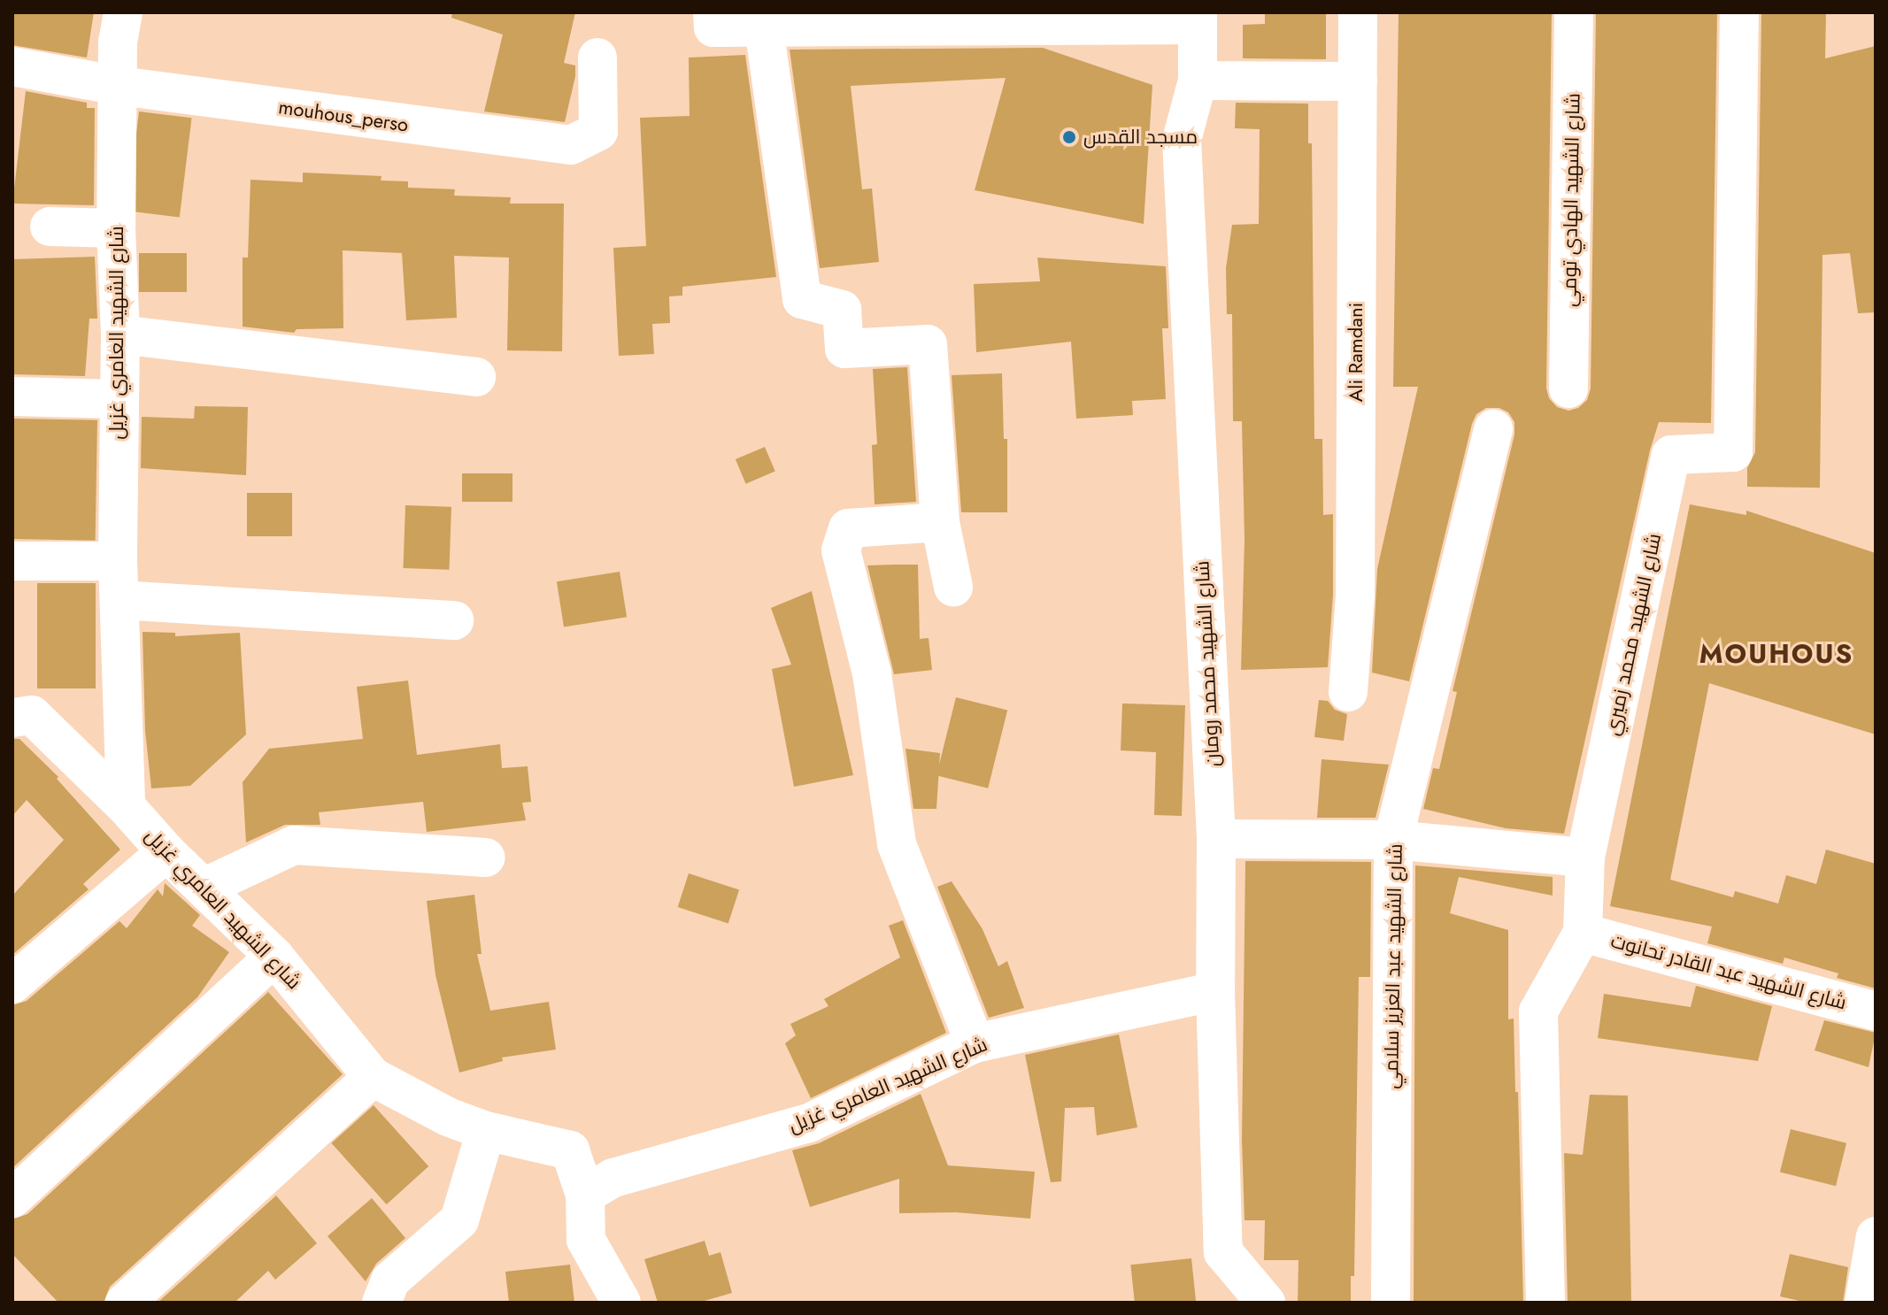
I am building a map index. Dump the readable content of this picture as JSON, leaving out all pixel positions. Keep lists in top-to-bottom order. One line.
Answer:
{"streets":{"street":["mouhous_perso","شارع الشهيد الهادي تومي","شارع الشهيد العامري غزيل","Ali Ramdani","شارع الشهيد محمد زميري","شارع الشهيد محمد رومان","شارع الشهيد عبد العزيز سلامي","شارع الشهيد عبد القادر تحانوت"]},"crossings":[["mouhous_perso","شارع الشهيد العامري غزيل"],["شارع الشهيد العامري غزيل","شارع الشهيد محمد رومان"],["شارع الشهيد محمد زميري","شارع الشهيد عبد القادر تحانوت"]],"districts":["MOUHOUS"],"places":["مسجد القدس"]}
